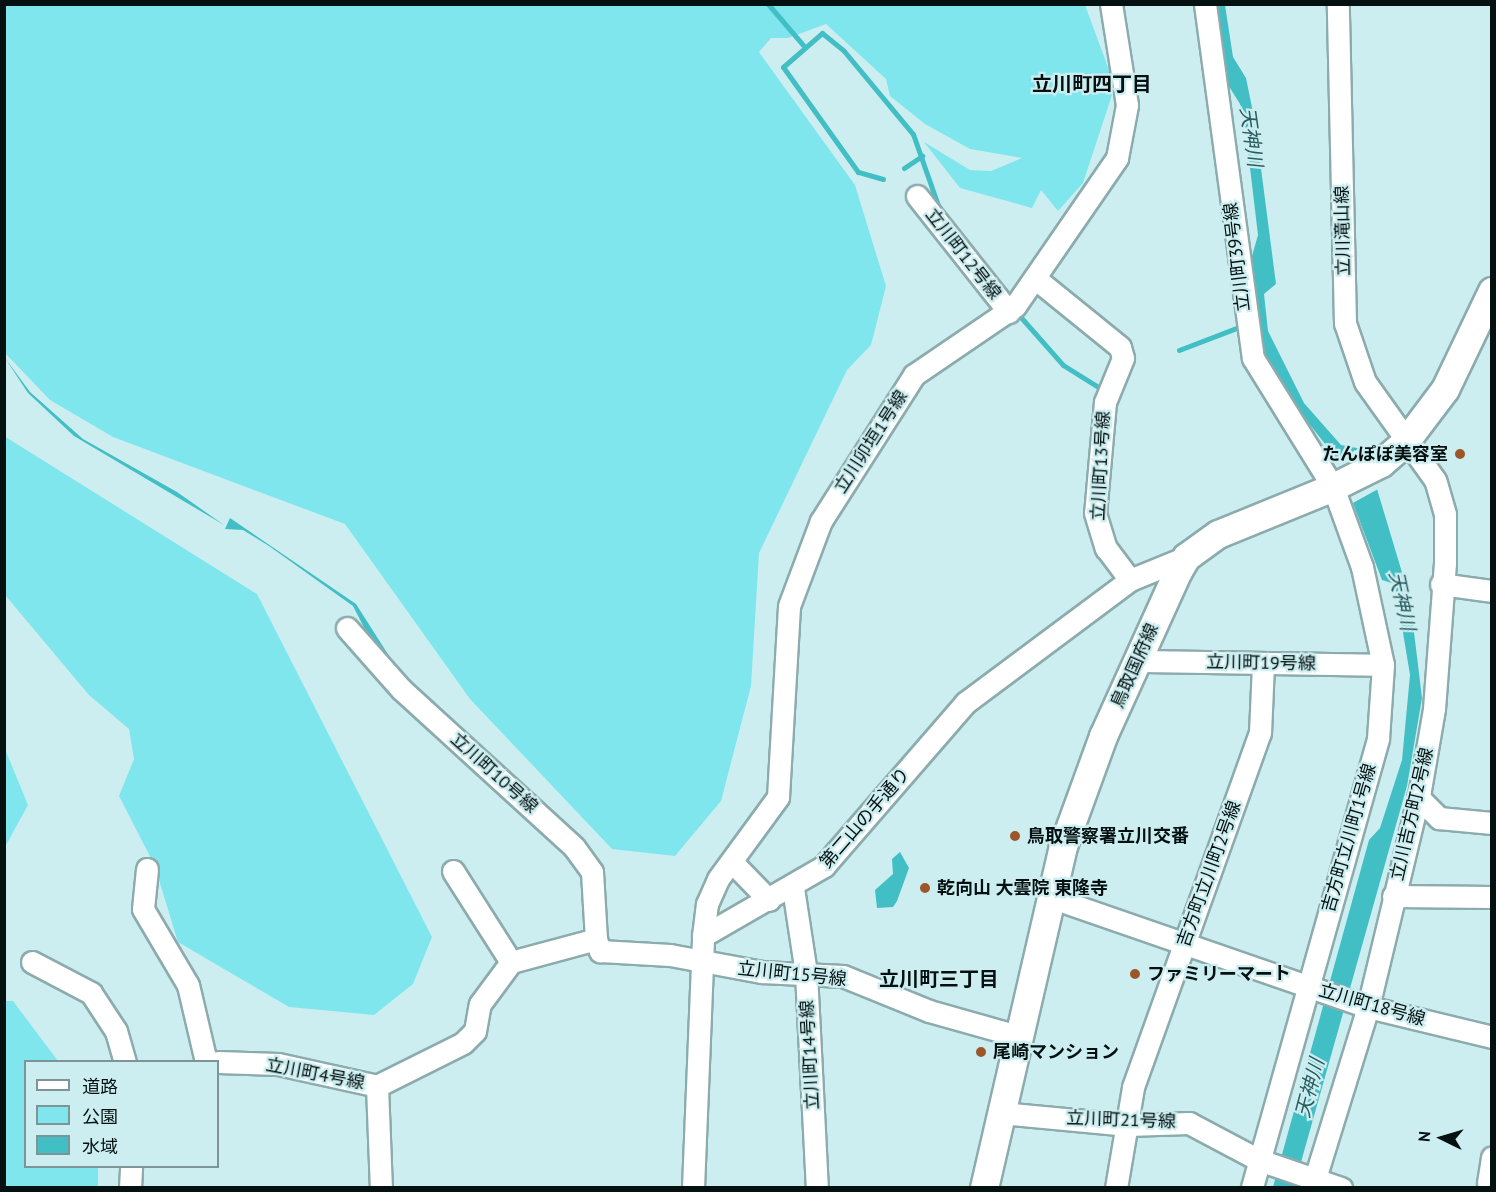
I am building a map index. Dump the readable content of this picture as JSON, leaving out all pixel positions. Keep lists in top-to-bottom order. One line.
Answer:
{"streets":{"main road":["鳥取国府線"],"street":["立川滝山線","立川町12号線","立川町39号線","立川卯垣1号線","立川町13号線","立川町19号線","立川町10号線","立川吉方町2号線","第二山の手通り","吉方町立川町1号線","吉方町立川町2号線","立川町15号線","立川町18号線","立川町14号線","立川町4号線","立川町21号線"]},"crossings":[["立川滝山線","鳥取国府線"],["立川滝山線","立川吉方町2号線"],["立川町12号線","立川卯垣1号線"],["立川町39号線","鳥取国府線"],["立川町39号線","吉方町立川町1号線"],["立川卯垣1号線","立川町13号線"],["立川卯垣1号線","第二山の手通り"],["立川町13号線","第二山の手通り"],["立川町19号線","鳥取国府線"],["立川町19号線","吉方町立川町1号線"],["立川町19号線","吉方町立川町2号線"],["鳥取国府線","立川吉方町2号線"],["鳥取国府線","第二山の手通り"],["鳥取国府線","吉方町立川町1号線"],["鳥取国府線","立川町15号線"],["鳥取国府線","立川町18号線"],["鳥取国府線","立川町21号線"],["立川吉方町2号線","立川町18号線"],["立川吉方町2号線","立川町21号線"],["第二山の手通り","立川町14号線"],["吉方町立川町1号線","立川町18号線"],["吉方町立川町1号線","立川町21号線"],["吉方町立川町2号線","立川町18号線"],["吉方町立川町2号線","立川町21号線"],["立川町15号線","立川町14号線"]],"districts":["立川町四丁目","立川町三丁目"],"water":["天神川"],"places":["たんぽぽ美容室","鳥取警察署立川交番","乾向山 大雲院 東隆寺","ファミリーマート","尾崎マンション"],"legend":["道路","公園","水域"],"north":"left"}
